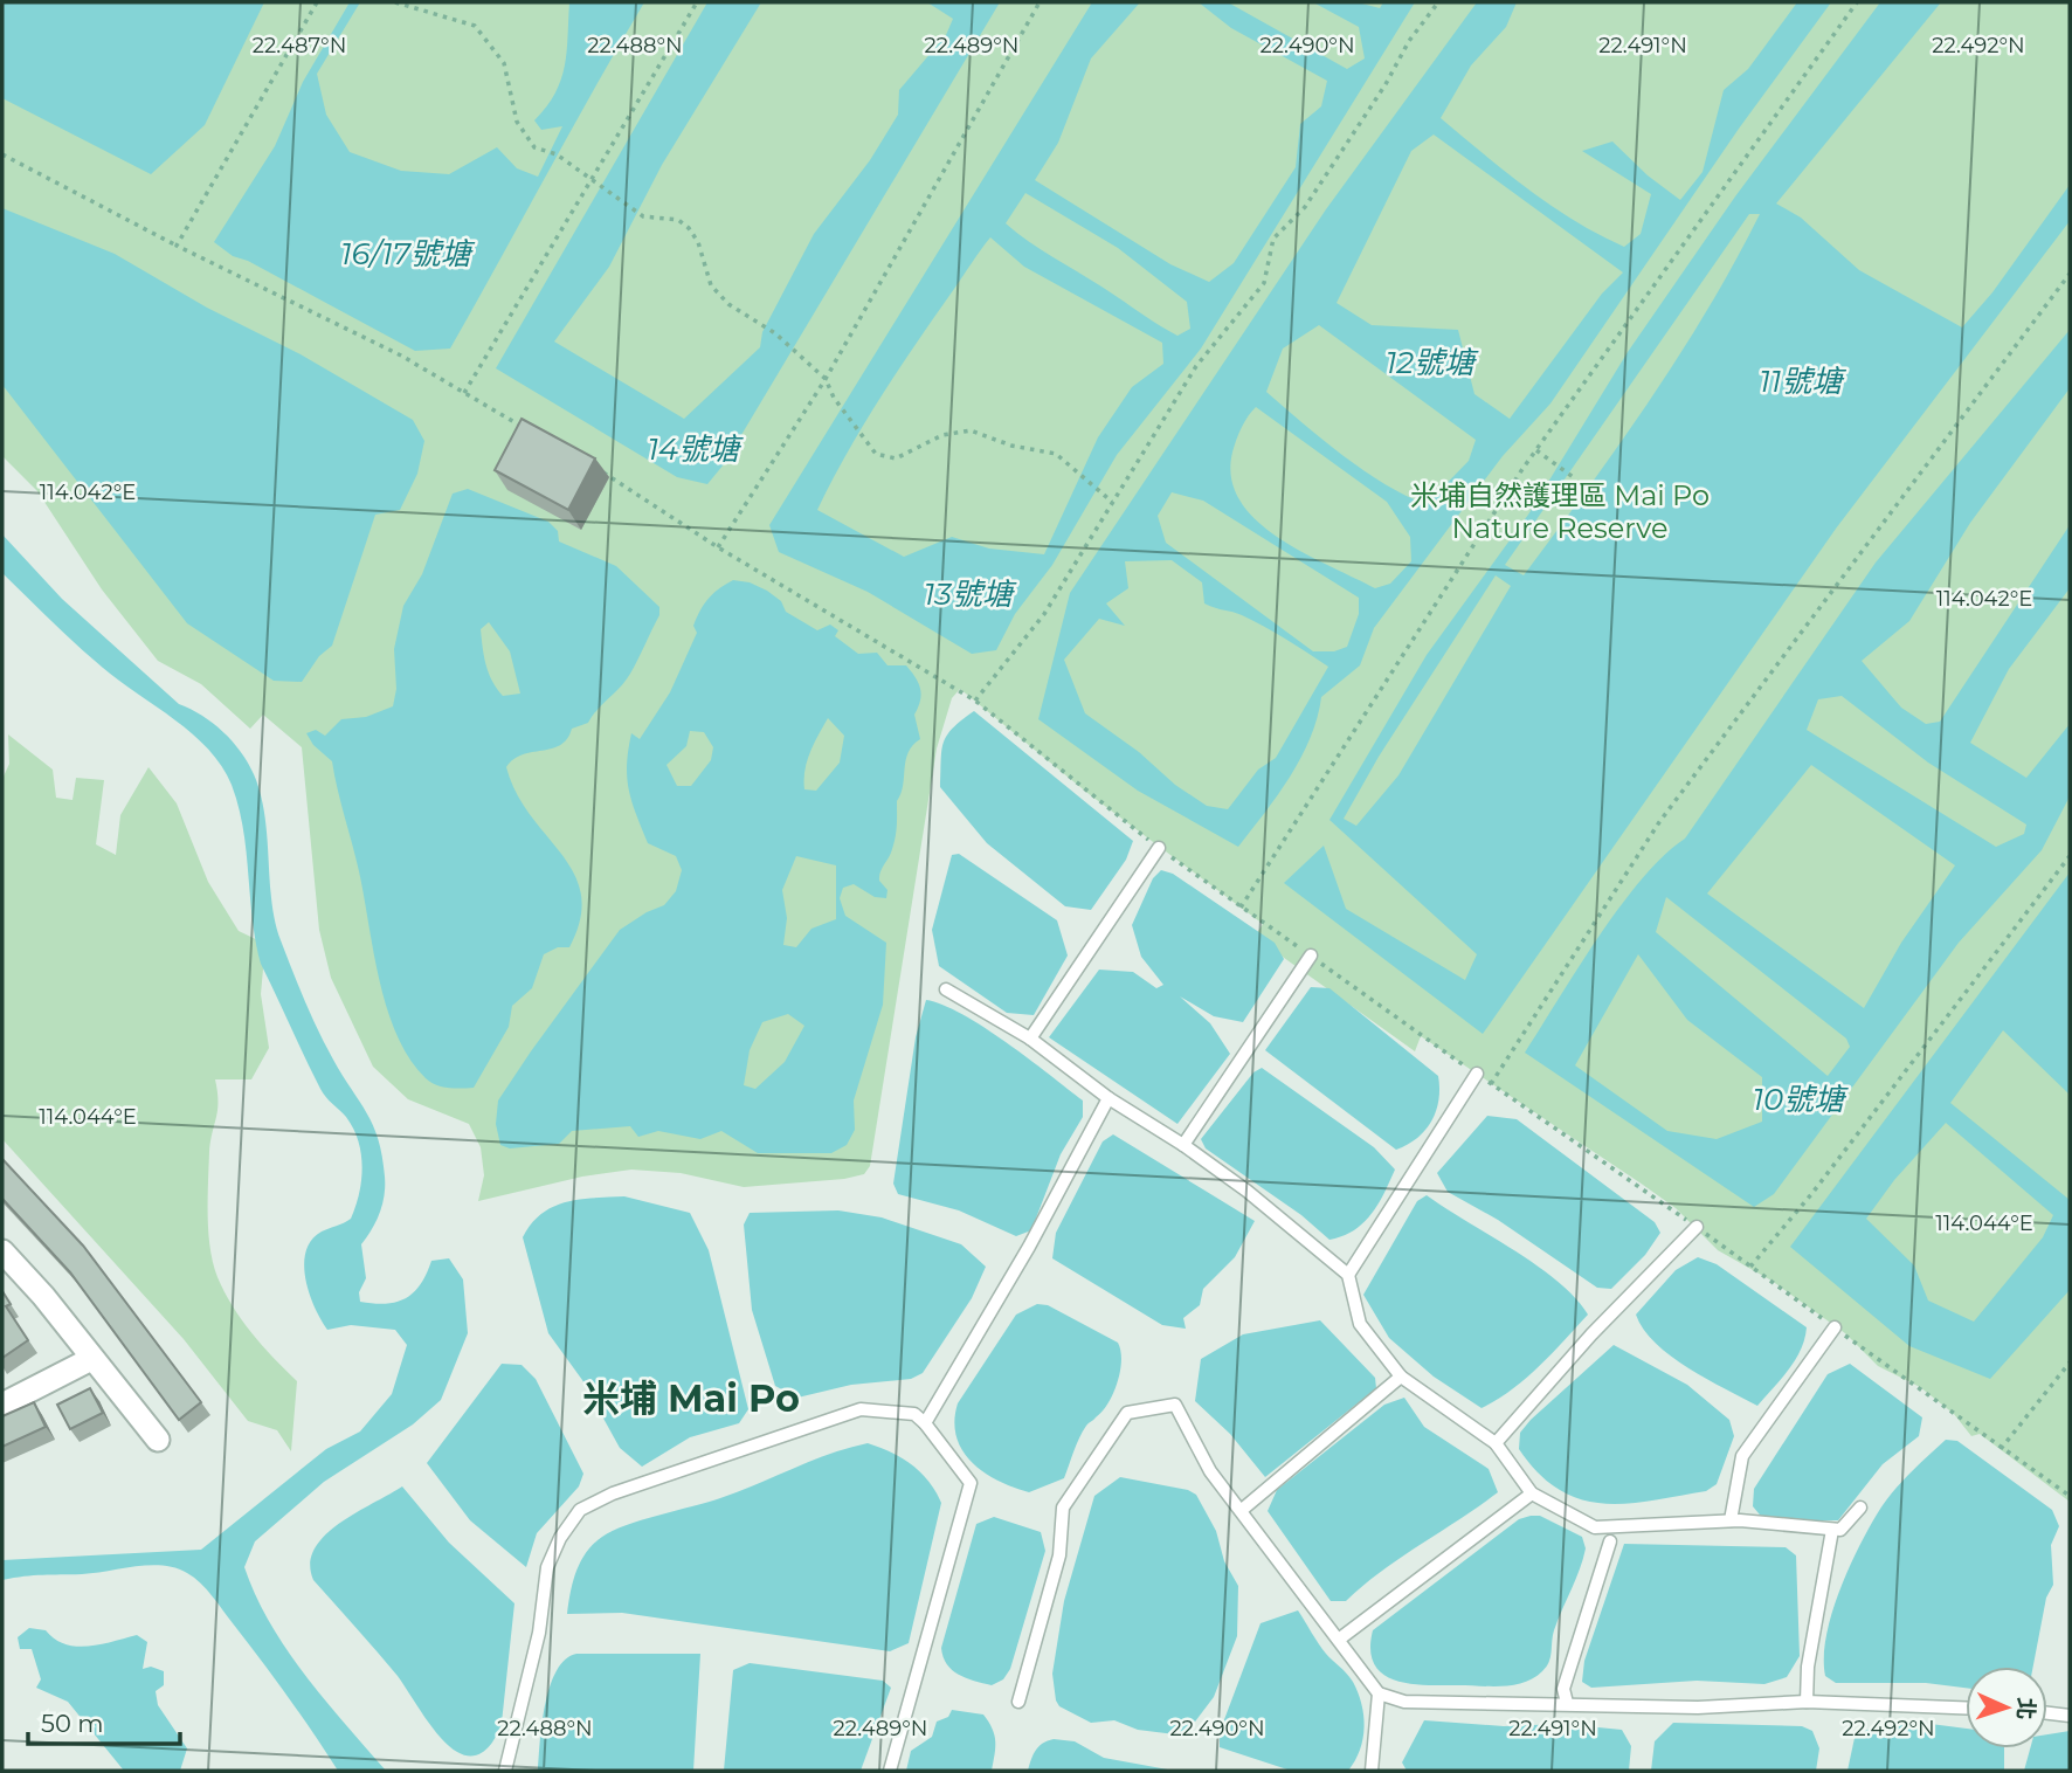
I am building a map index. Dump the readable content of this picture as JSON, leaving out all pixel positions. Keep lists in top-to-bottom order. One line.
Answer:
{"districts":["米埔 Mai Po"],"water":["16/17號塘","12號塘","11號塘","14號塘","13號塘","10號塘"],"parks":["米埔自然護理區 Mai Po Nature Reserve"],"scale_bar":"50 m","north":"right","coordinates":["22.487°N","22.488°N","22.489°N","22.490°N","22.491°N","22.492°N","114.042°E","114.044°E"]}
